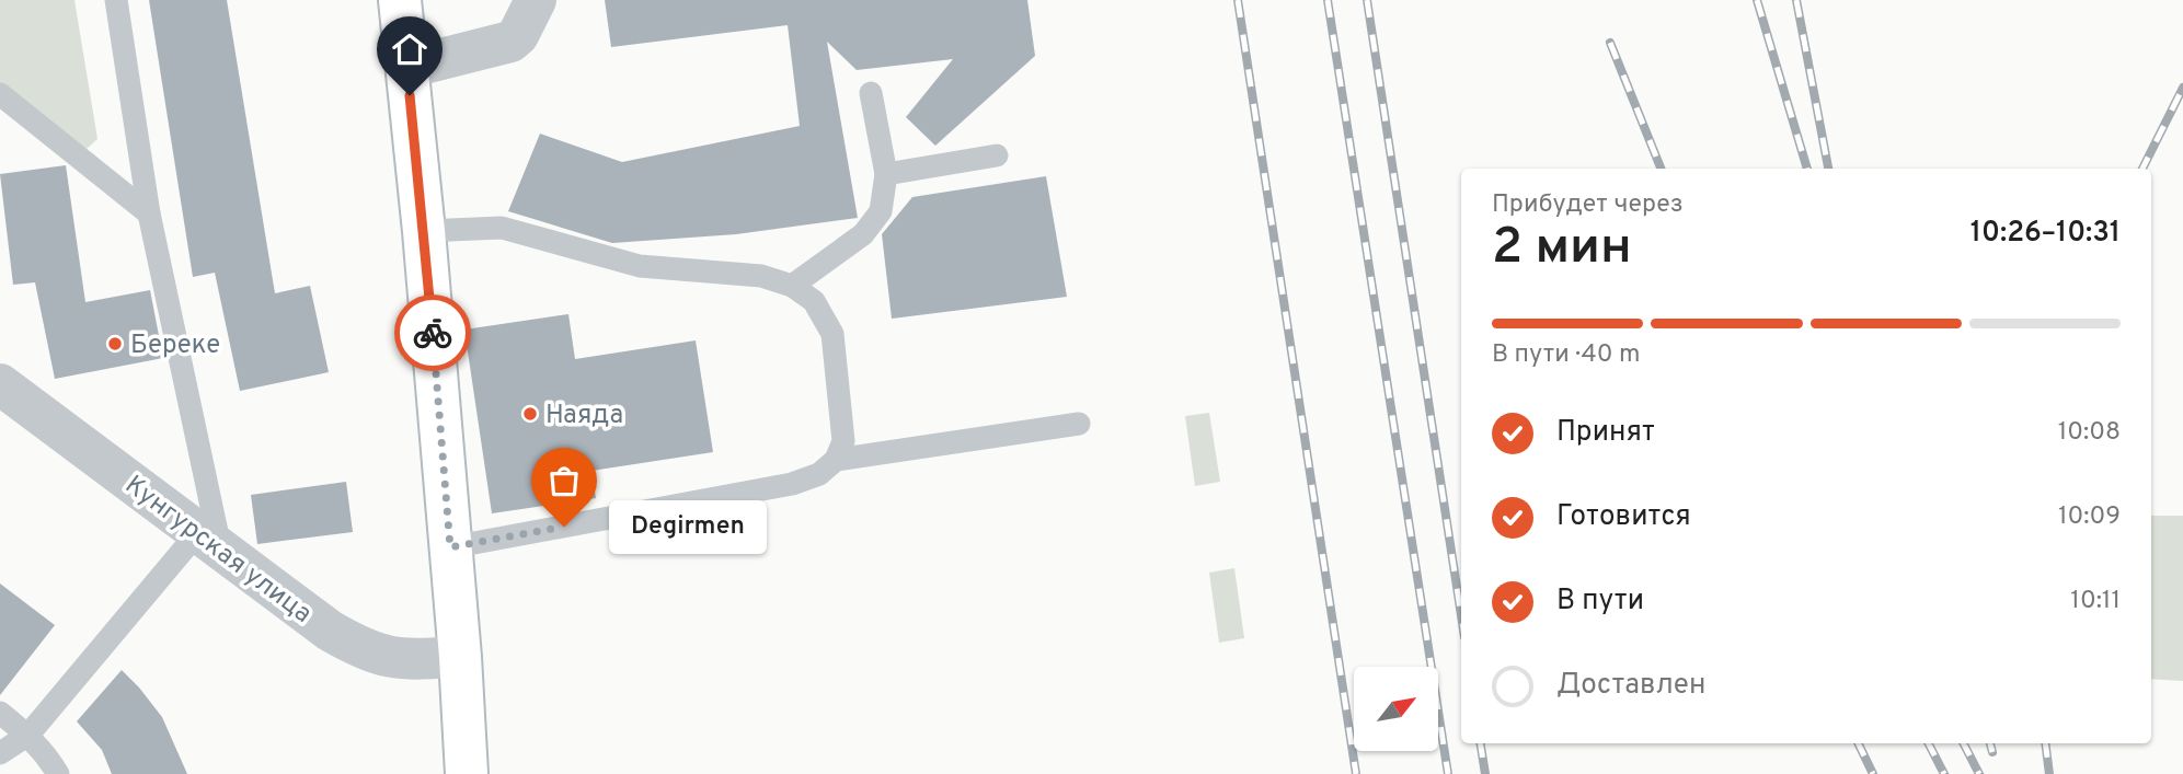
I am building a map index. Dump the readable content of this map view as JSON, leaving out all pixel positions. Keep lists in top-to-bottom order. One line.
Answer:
{"streets":{"street":["Кунгурская улица"]},"places":["Береке","Наяда","Degirmen"],"north":"top right","page":{"heading":["2 мин","Прибудет через","10:26–10:31"],"bar":"В пути · 40 m","list":[["Принят","10:08"],["Готовится","10:09"],["В пути","10:11"],"Доставлен"],"bubble":"Degirmen"}}
